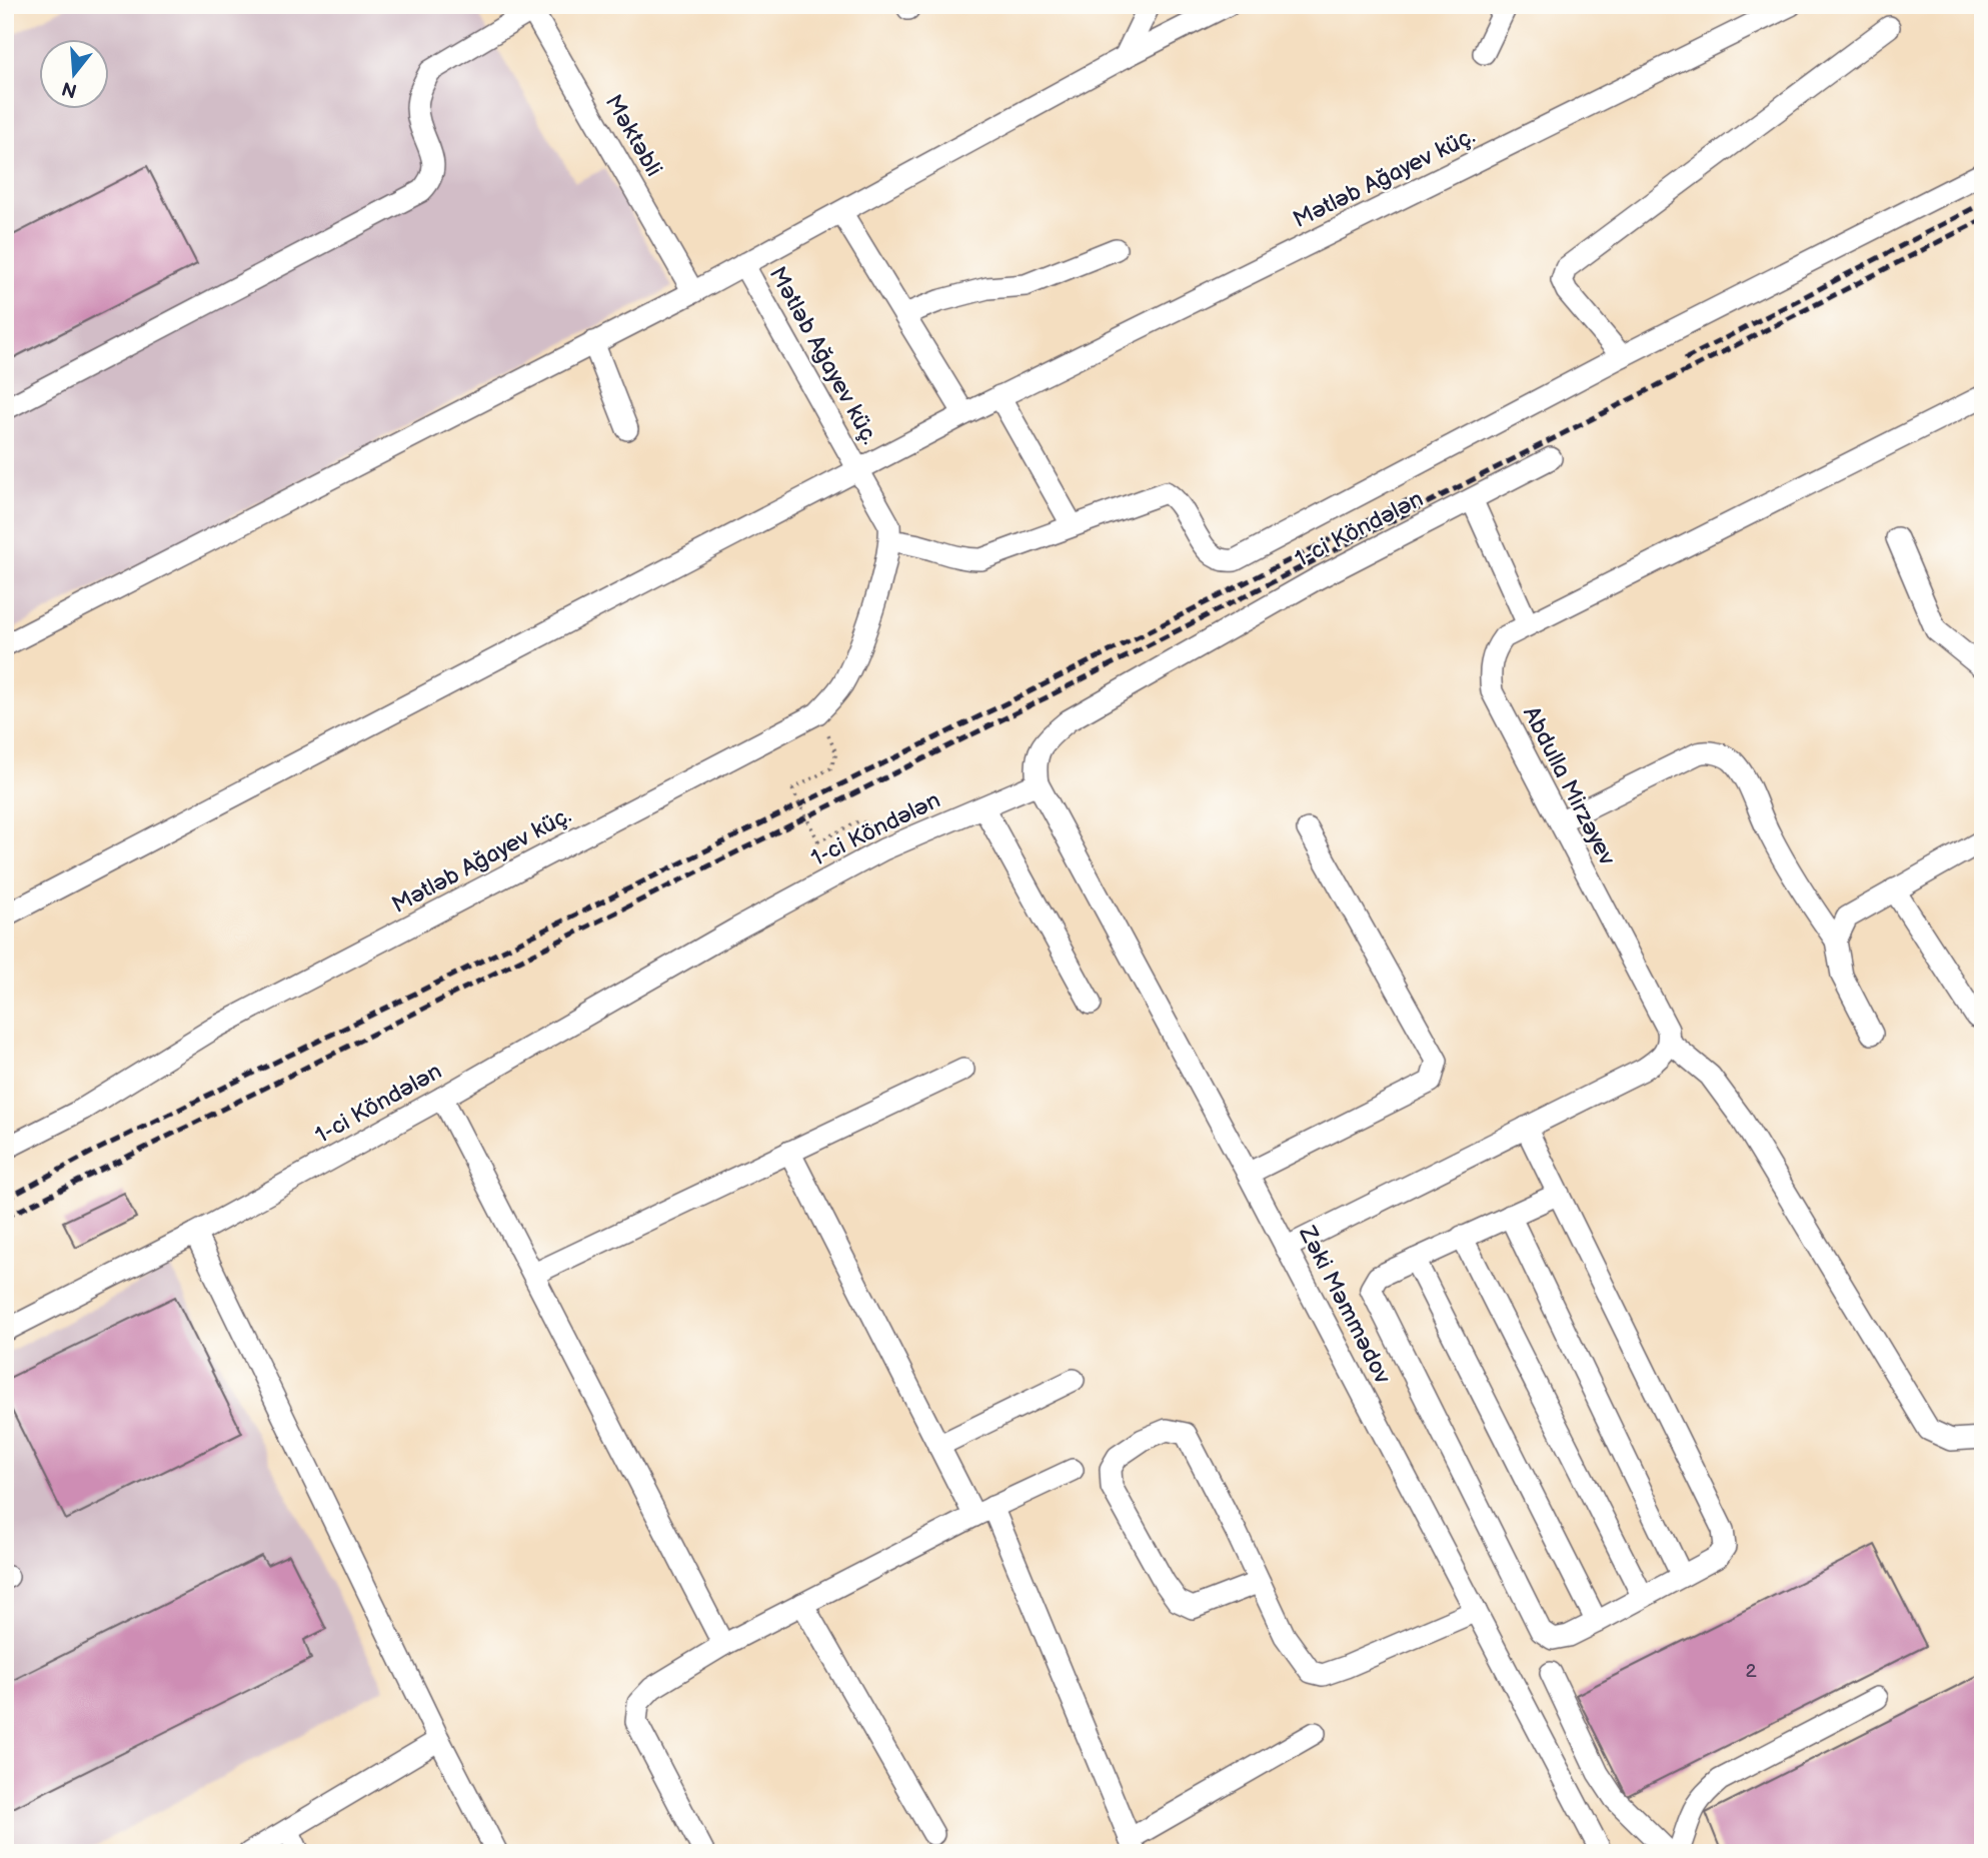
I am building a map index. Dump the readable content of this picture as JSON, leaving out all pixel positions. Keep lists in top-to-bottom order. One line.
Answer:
{"streets":{"street":["Məktəbli","Mətləb Ağayev küç.","1-ci Köndələn","Abdulla Mirzəyev","Zəki Məmmədov"]},"crossings":[["1-ci Köndələn","Zəki Məmmədov"]],"house_numbers":["2"],"north":"bottom"}
